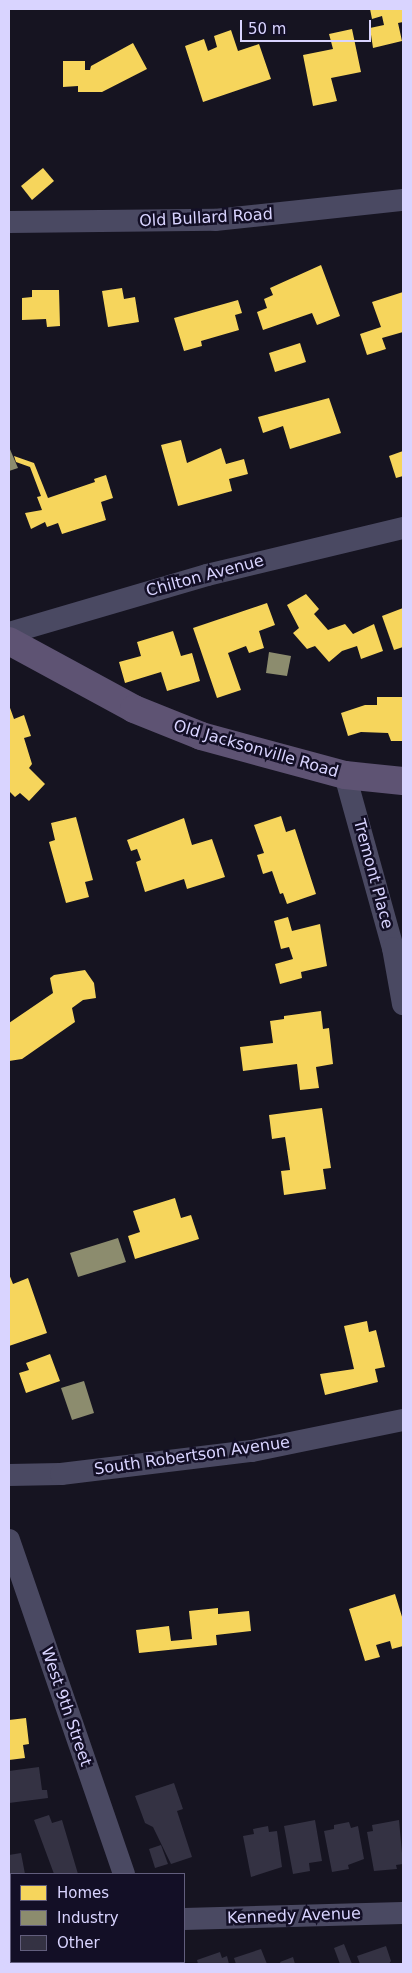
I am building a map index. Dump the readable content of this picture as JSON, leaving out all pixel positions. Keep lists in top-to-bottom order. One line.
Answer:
{"streets":{"main road":["Old Jacksonville Road"],"street":["Old Bullard Road","Chilton Avenue","Tremont Place","South Robertson Avenue","West 9th Street","Kennedy Avenue"]},"crossings":[["Old Jacksonville Road","Tremont Place"]],"legend":["Homes","Industry","Other"],"scale_bar":"50 m"}
